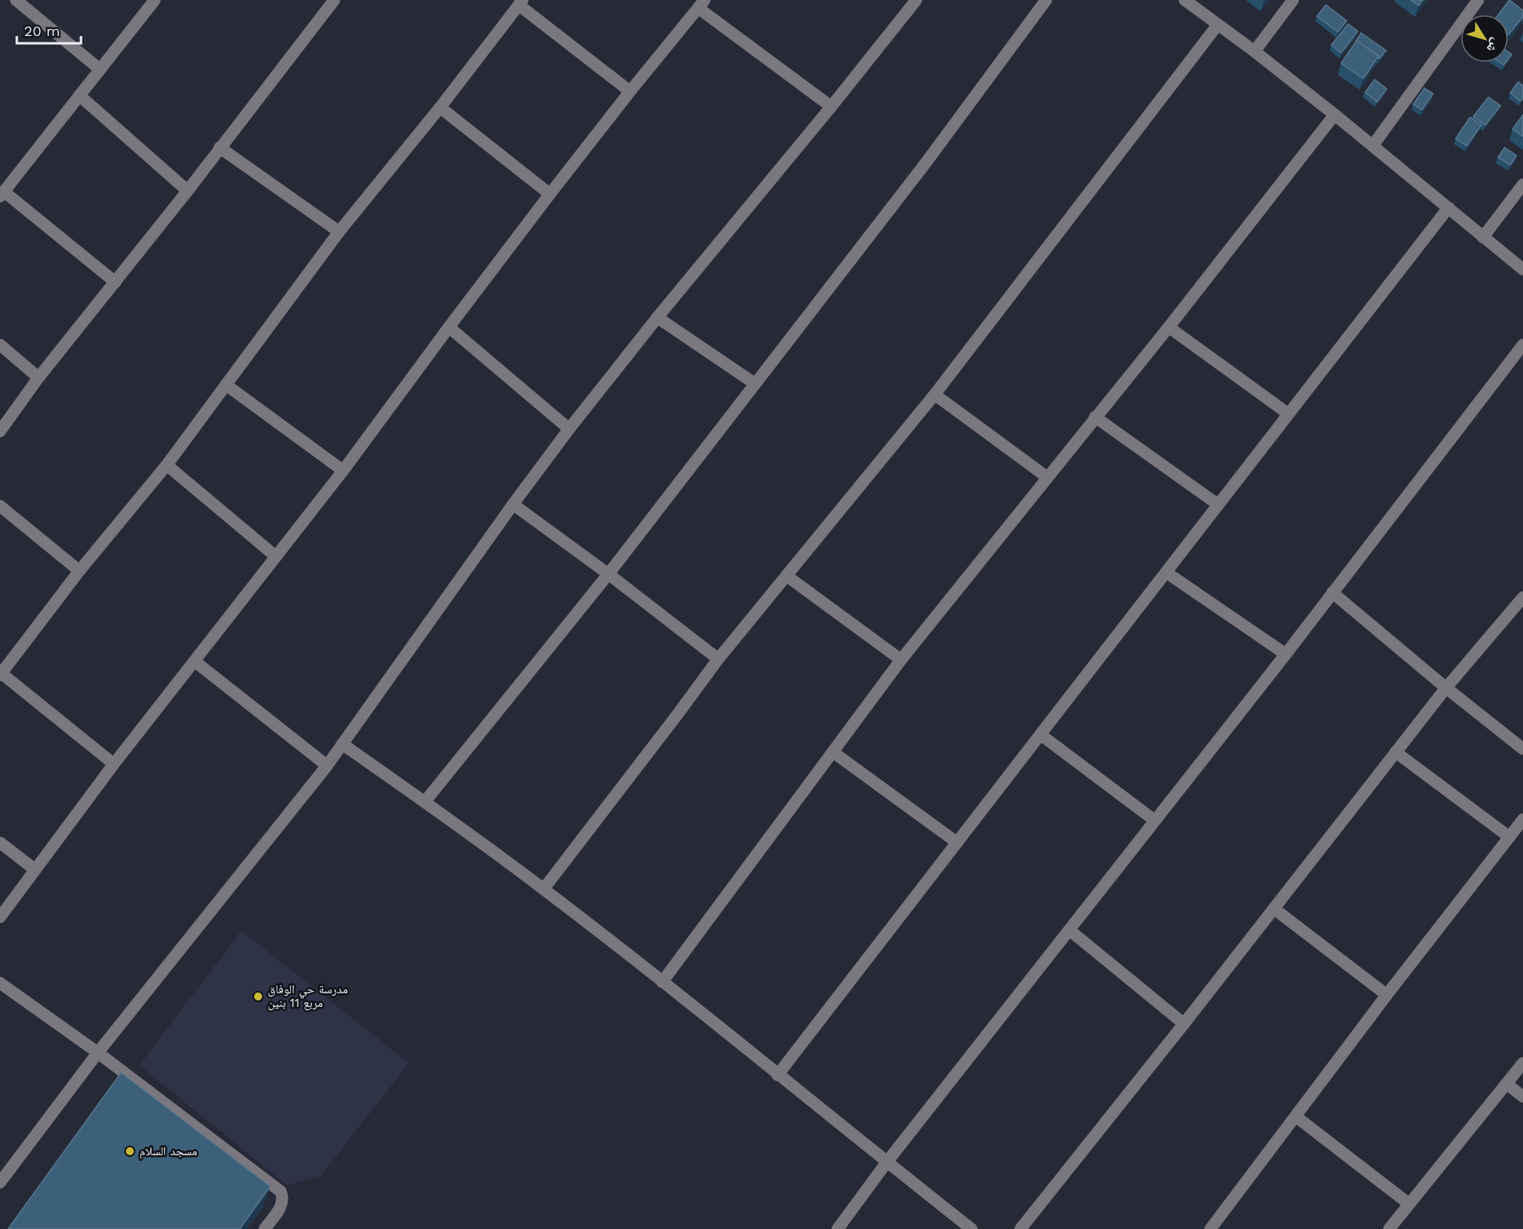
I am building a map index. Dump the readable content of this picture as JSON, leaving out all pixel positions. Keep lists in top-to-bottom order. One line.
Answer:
{"places":["مدرسة حي الوفاق مربع 11 بنين","مسجد السلام"],"scale_bar":"20 m","north":"bottom right"}
